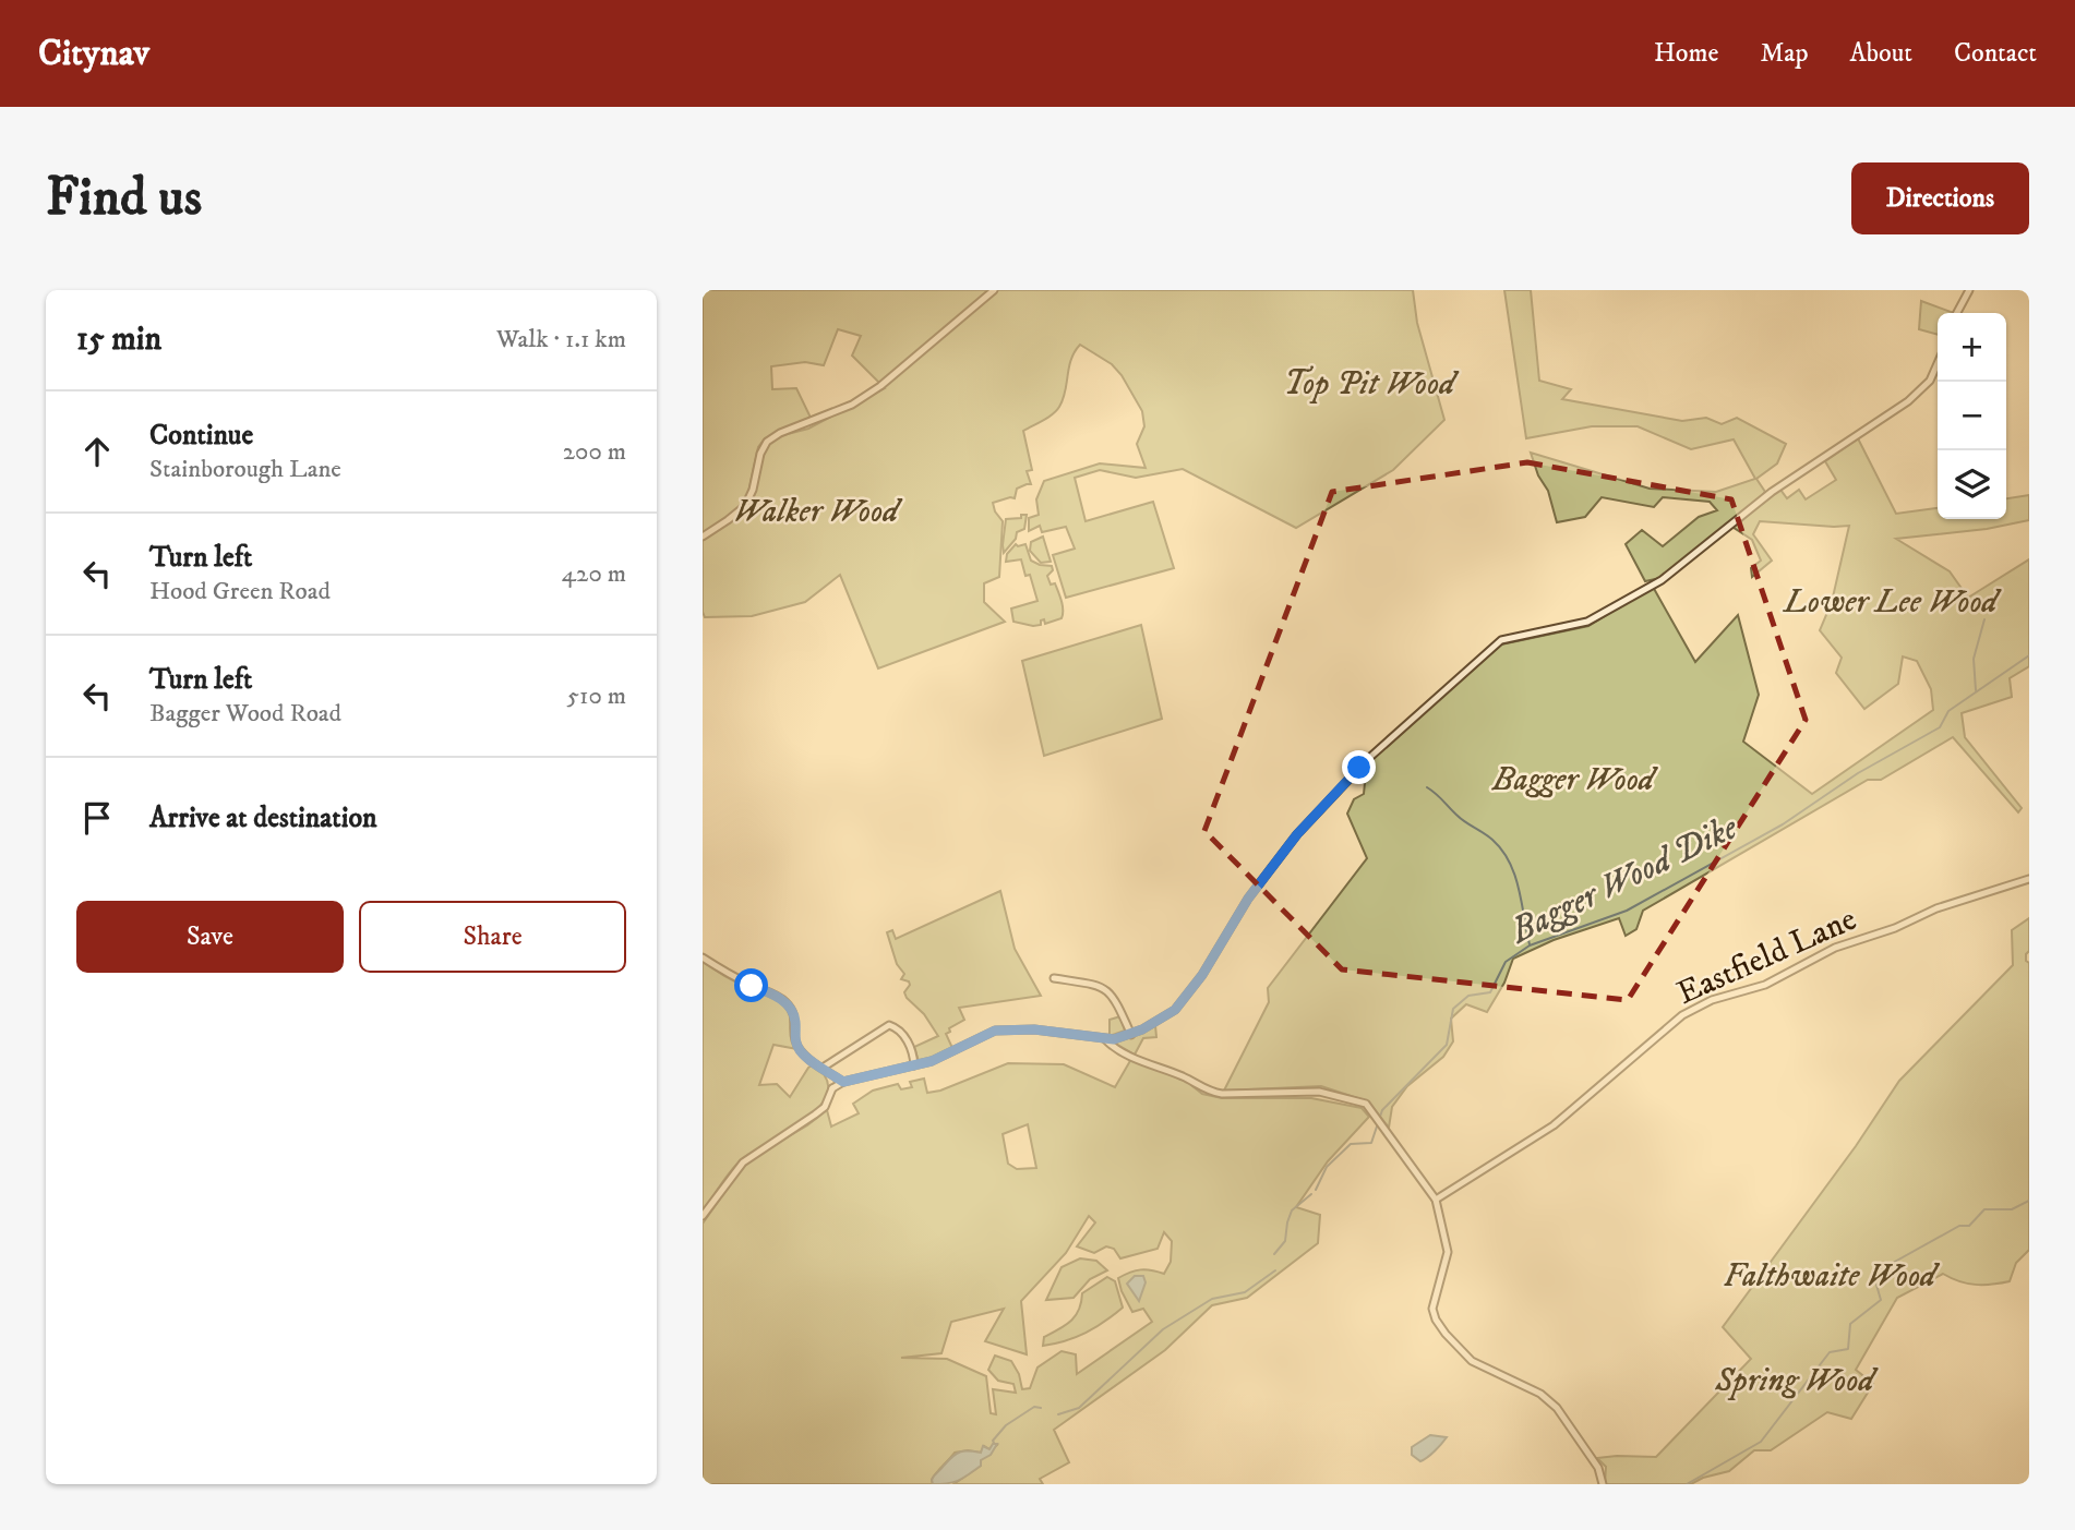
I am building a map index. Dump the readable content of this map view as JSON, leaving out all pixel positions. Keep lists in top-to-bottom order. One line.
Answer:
{"streets":{"street":["Eastfield Lane"]},"water":["Bagger Wood Dike"],"parks":["Top Pit Wood","Walker Wood","Lower Lee Wood","Bagger Wood","Falthwaite Wood","Spring Wood"],"page":{"header":"Citynav","nav":["Home","Map","About","Contact"],"buttons":["Directions",["Save","Share"]],"title":"Find us","heading":["15 min","Walk · 1.1 km"],"map_buttons":["+","−"],"list":[["Continue","Stainborough Lane","200 m"],["Turn left","Hood Green Road","420 m"],["Turn left","Bagger Wood Road","510 m"],"Arrive at destination"]}}
